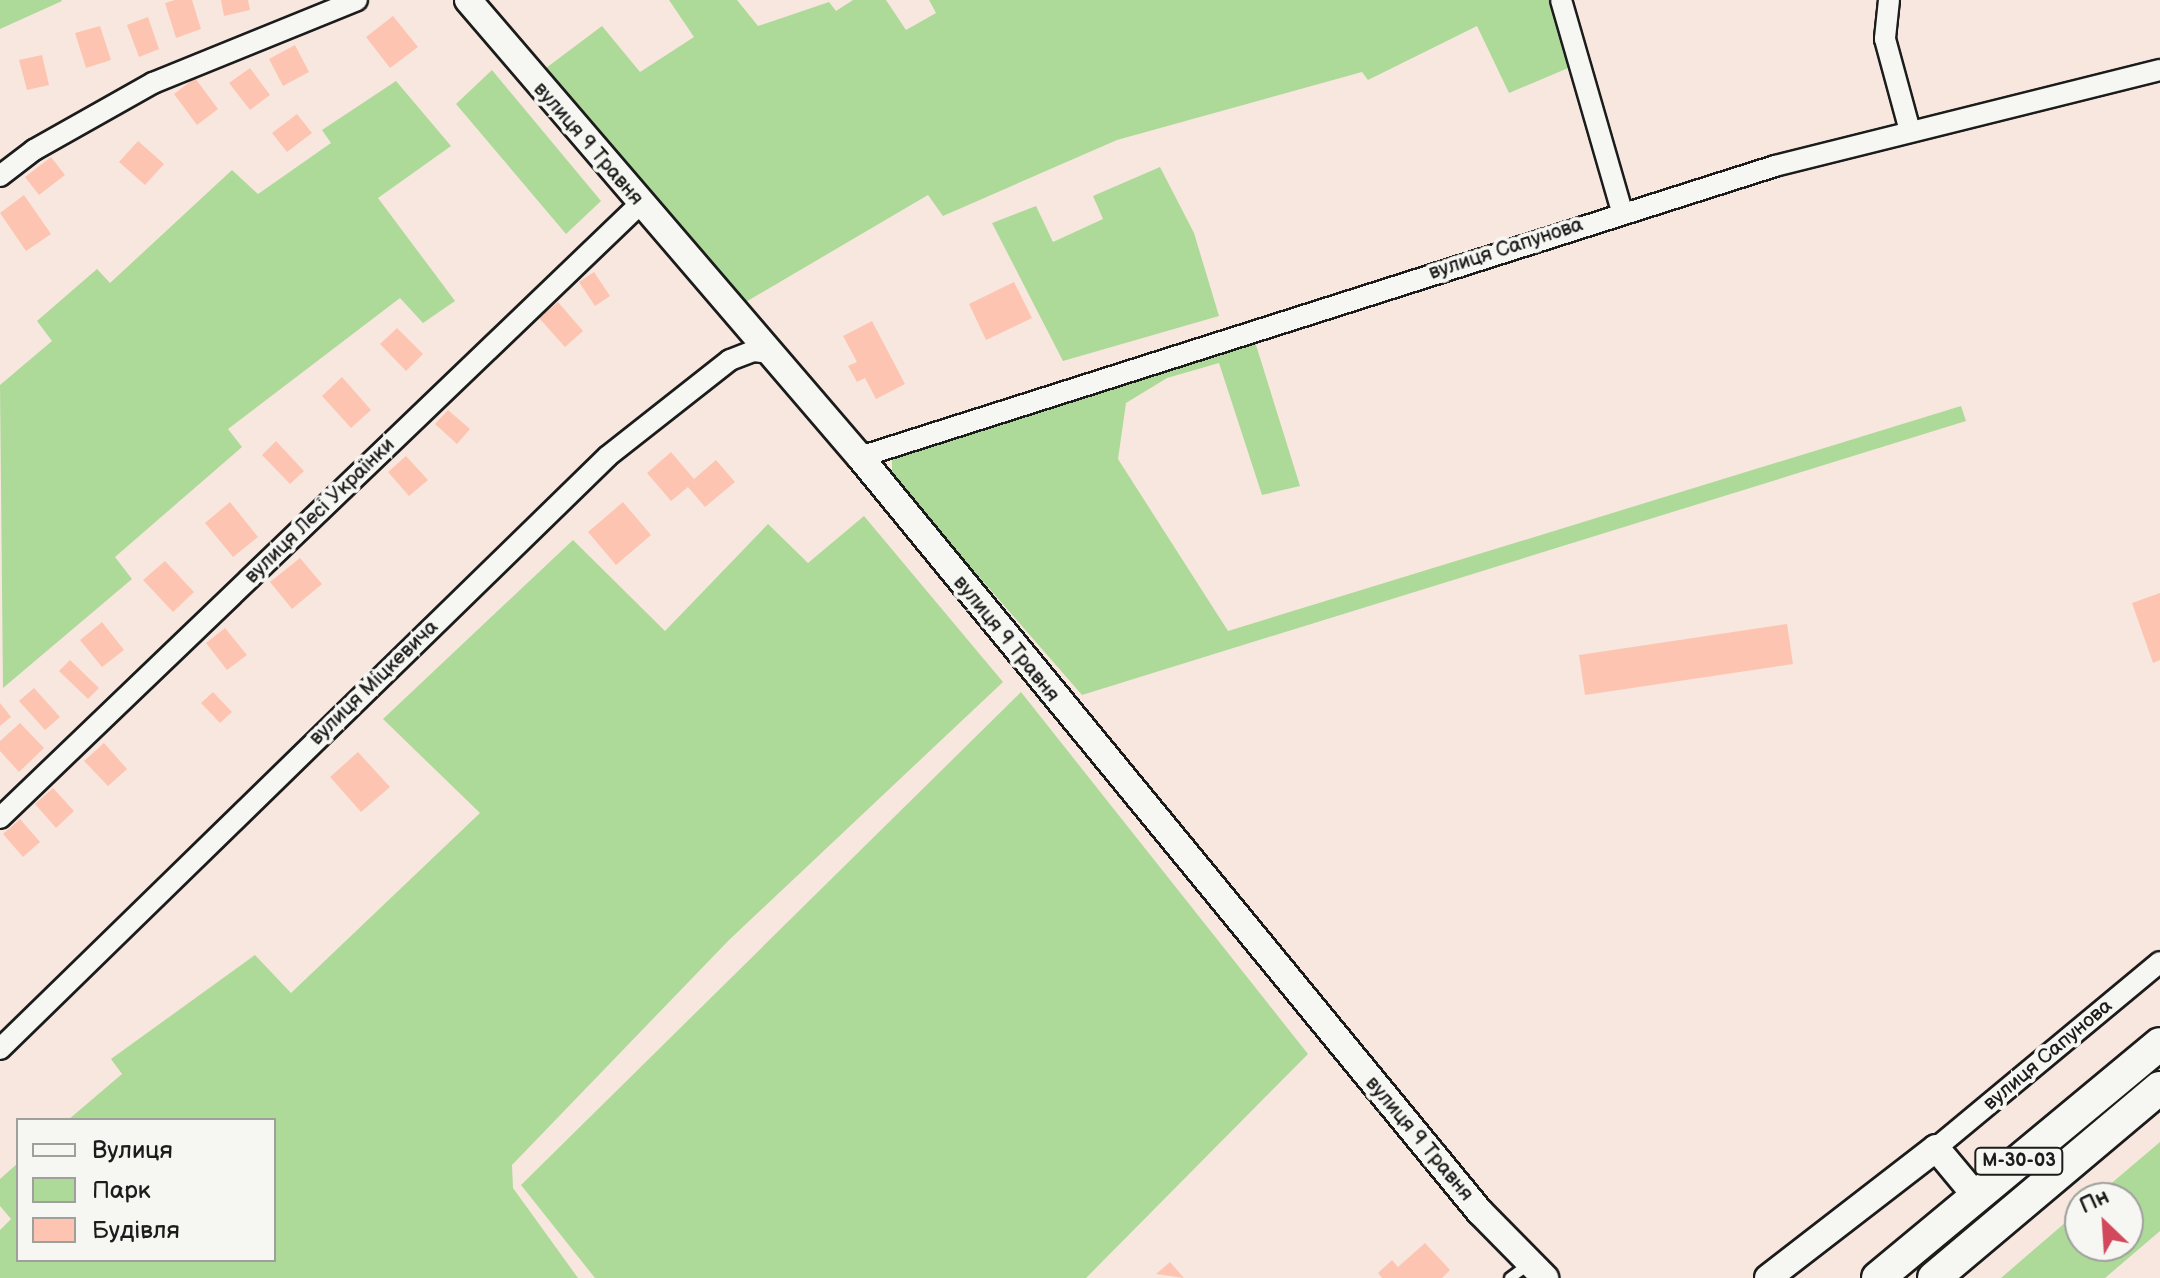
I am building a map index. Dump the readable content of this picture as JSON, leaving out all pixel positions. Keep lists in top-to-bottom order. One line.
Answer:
{"streets":{"main road":["М-30-03"],"street":["вулиця 9 Травня","вулиця Сапунова","вулиця Лесі Українки","вулиця Міцкевича"]},"crossings":[["вулиця 9 Травня","вулиця Сапунова"],["вулиця 9 Травня","вулиця Лесі Українки"],["вулиця 9 Травня","вулиця Міцкевича"]],"legend":["Вулиця","Парк","Будівля"],"north":"top left"}
